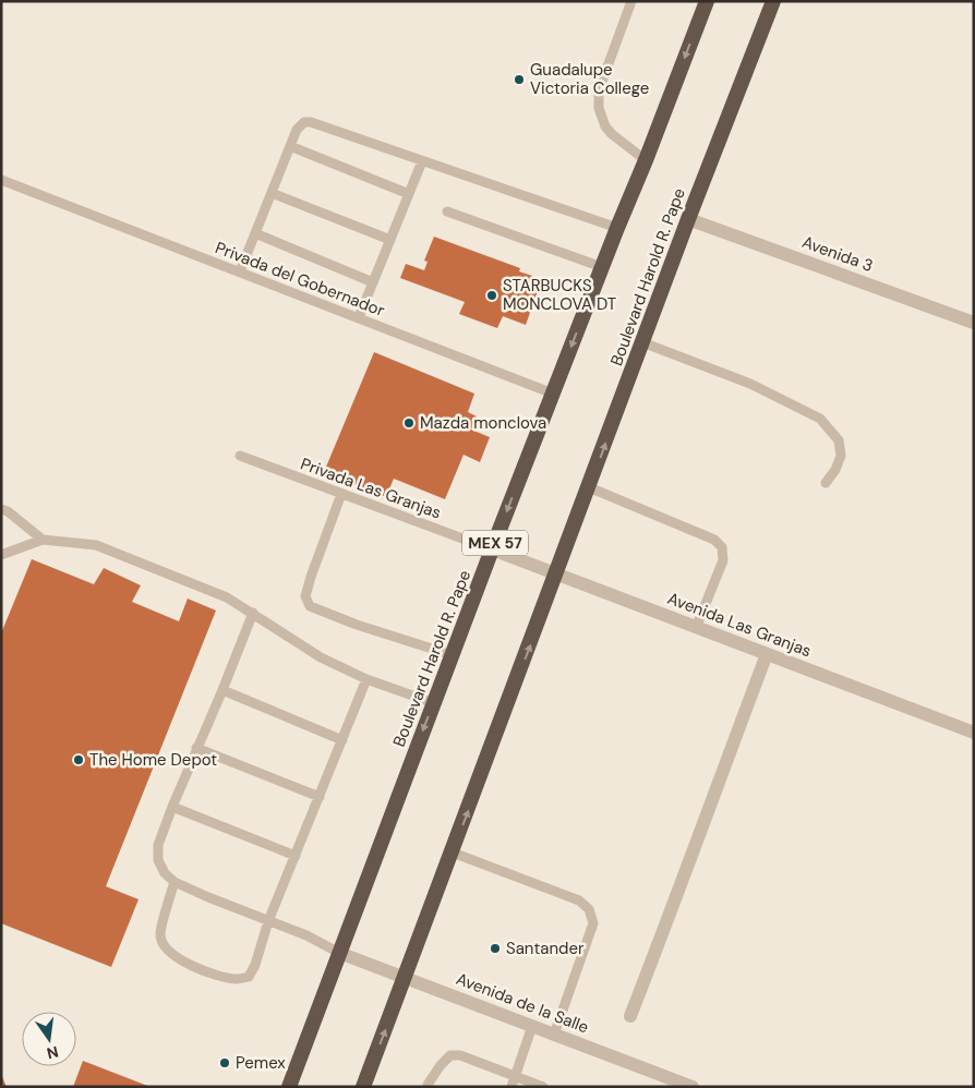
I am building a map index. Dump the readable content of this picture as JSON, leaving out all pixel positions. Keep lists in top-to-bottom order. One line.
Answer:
{"streets":{"highway":["Boulevard Harold R. Pape","MEX 57"],"street":["Avenida 3","Avenida Las Granjas","Avenida de la Salle"],"lane":["Privada del Gobernador","Privada Las Granjas"]},"crossings":[["Avenida 3","Boulevard Harold R. Pape"],["Boulevard Harold R. Pape","Privada del Gobernador"],["Boulevard Harold R. Pape","Privada Las Granjas"],["Boulevard Harold R. Pape","Avenida Las Granjas"],["Boulevard Harold R. Pape","Avenida de la Salle"],["Privada Las Granjas","Avenida Las Granjas"]],"places":["Guadalupe Victoria College","STARBUCKS MONCLOVA DT","Mazda monclova","The Home Depot","Santander","Pemex"],"north":"bottom"}
